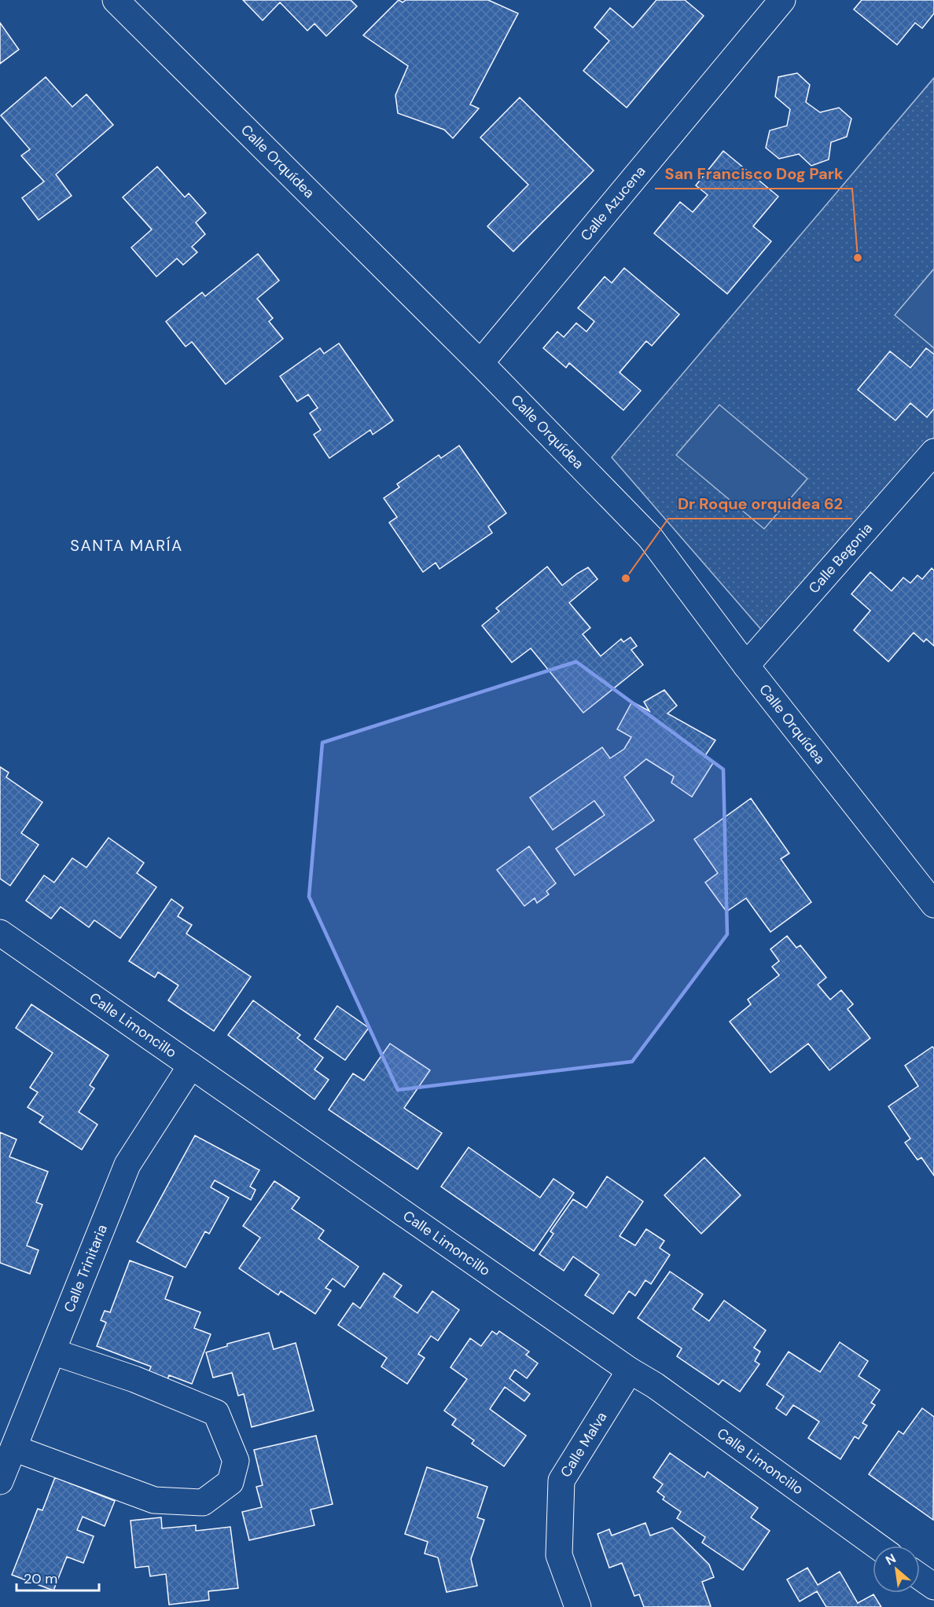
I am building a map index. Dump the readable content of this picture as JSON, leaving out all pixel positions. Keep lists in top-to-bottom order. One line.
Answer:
{"streets":{"street":["Calle Orquídea","Calle Azucena","Calle Begonia","Calle Limoncillo","Calle Trinitaria","Calle Malva"]},"crossings":[["Calle Orquídea","Calle Azucena"],["Calle Orquídea","Calle Begonia"],["Calle Limoncillo","Calle Trinitaria"],["Calle Limoncillo","Calle Malva"]],"districts":["SANTA MARÍA"],"places":["San Francisco Dog Park","Dr Roque orquidea 62"],"scale_bar":"20 m","north":"top left"}
